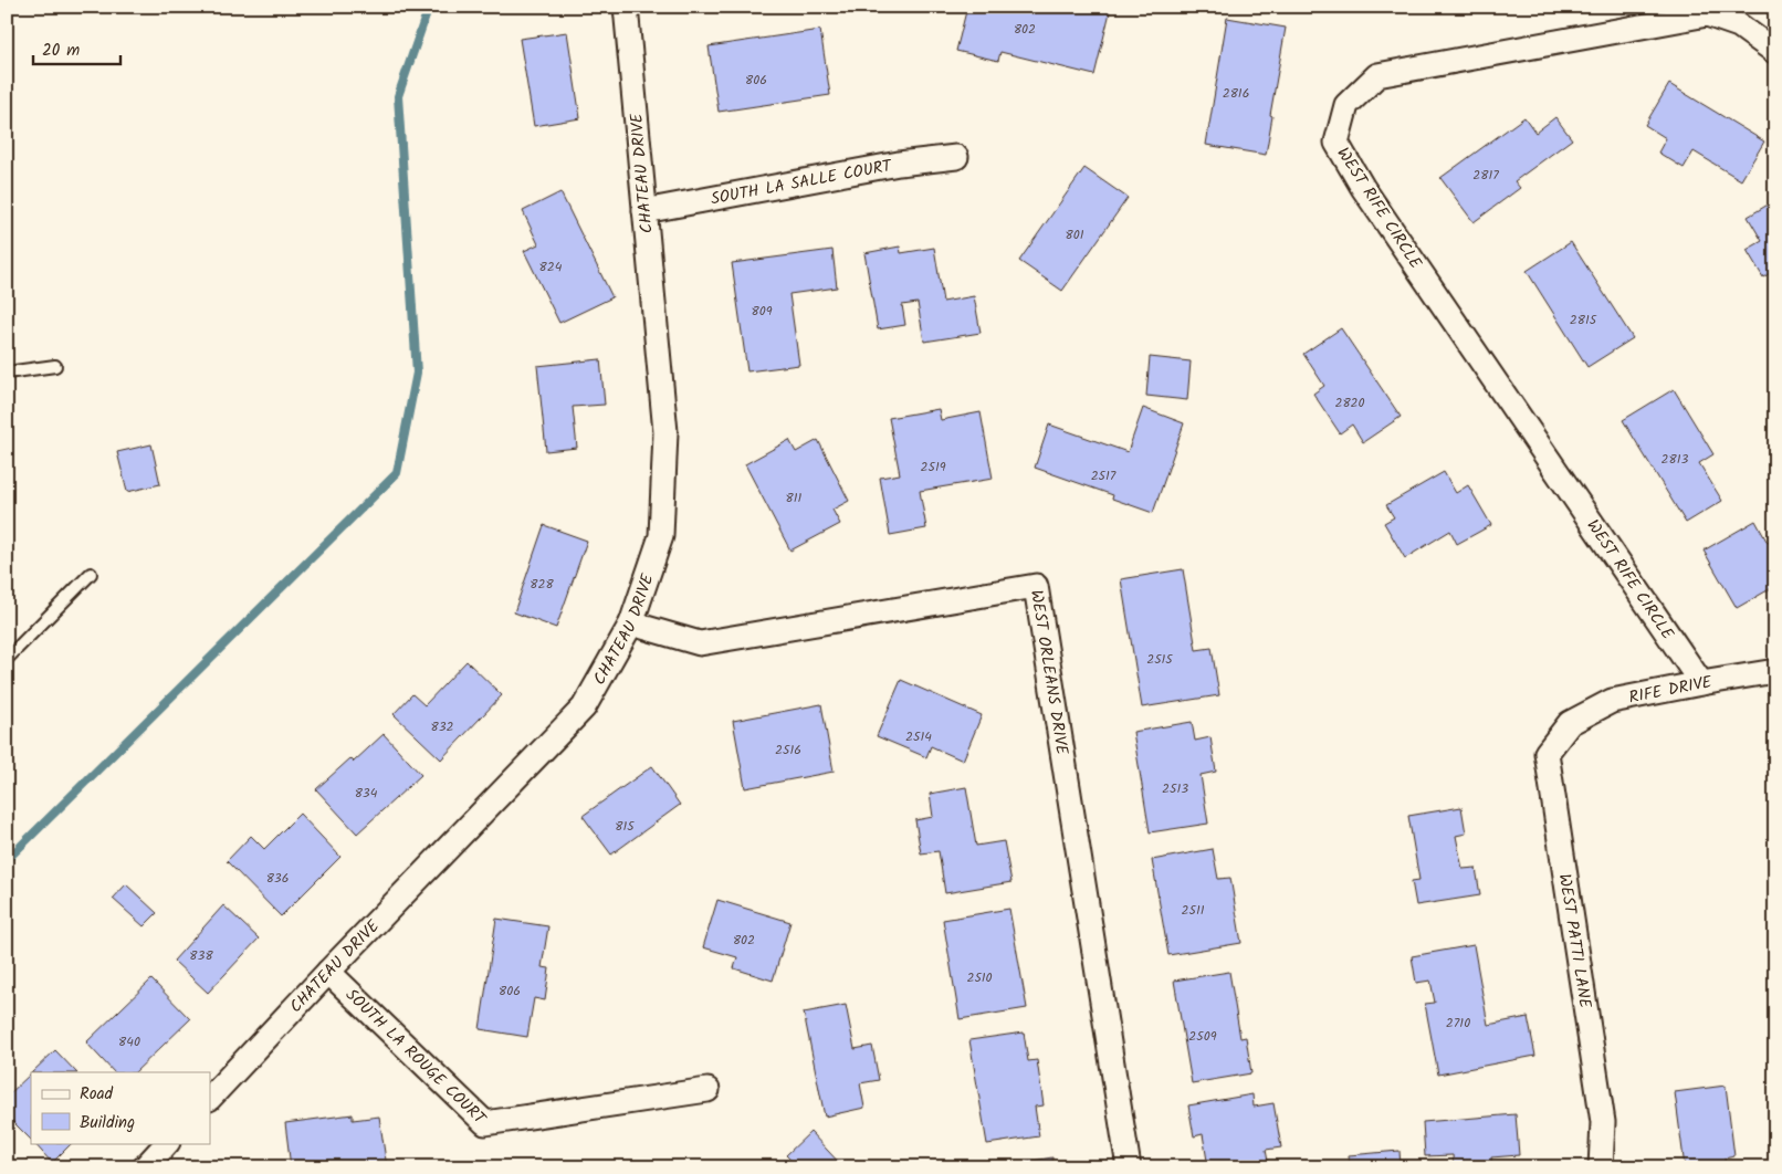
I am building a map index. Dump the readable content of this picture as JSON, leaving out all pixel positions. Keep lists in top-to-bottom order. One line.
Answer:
{"streets":{"street":["CHATEAU DRIVE","SOUTH LA SALLE COURT","WEST RIFE CIRCLE","WEST ORLEANS DRIVE","RIFE DRIVE","WEST PATTI LANE","SOUTH LA ROUGE COURT"]},"crossings":[["CHATEAU DRIVE","SOUTH LA SALLE COURT"],["CHATEAU DRIVE","WEST ORLEANS DRIVE"],["CHATEAU DRIVE","SOUTH LA ROUGE COURT"],["WEST RIFE CIRCLE","RIFE DRIVE"],["RIFE DRIVE","WEST PATTI LANE"]],"house_numbers":["802","806","2816","2817","801","824","809","2815","2820","2813","2519","2517","811","828","2515","832","2514","2516","2513","834","815","836","2511","802","838","2510","806","2710","2509","840"],"legend":["Road","Building"],"scale_bar":"20 m"}
